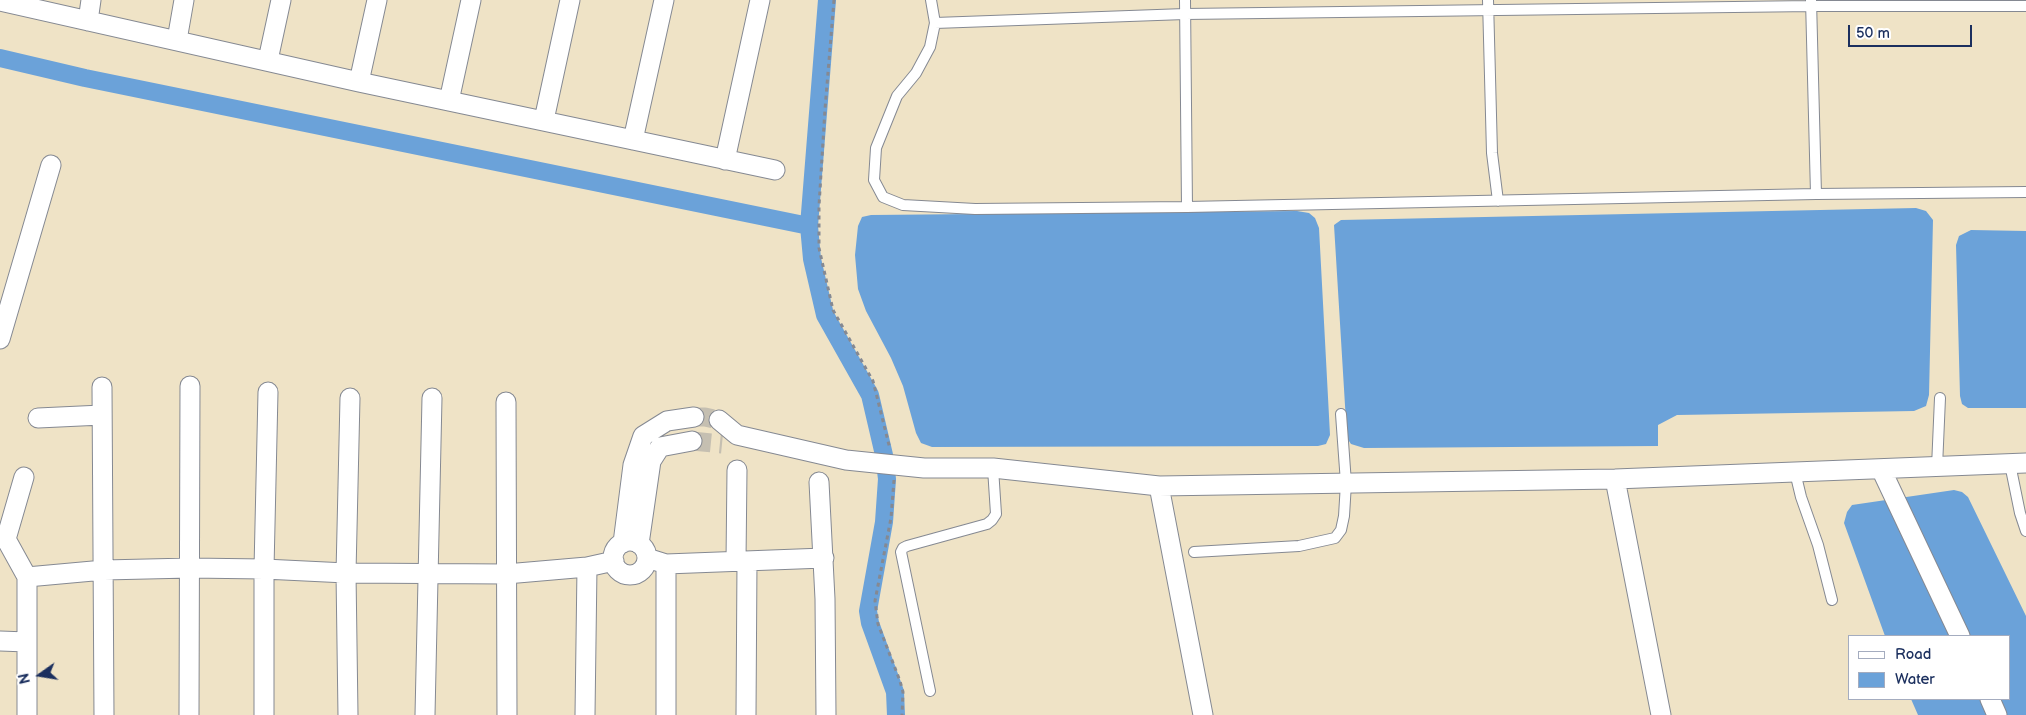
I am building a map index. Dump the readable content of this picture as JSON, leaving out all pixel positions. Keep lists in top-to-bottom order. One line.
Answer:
{"legend":["Road","Water"],"scale_bar":"50 m","north":"left"}
